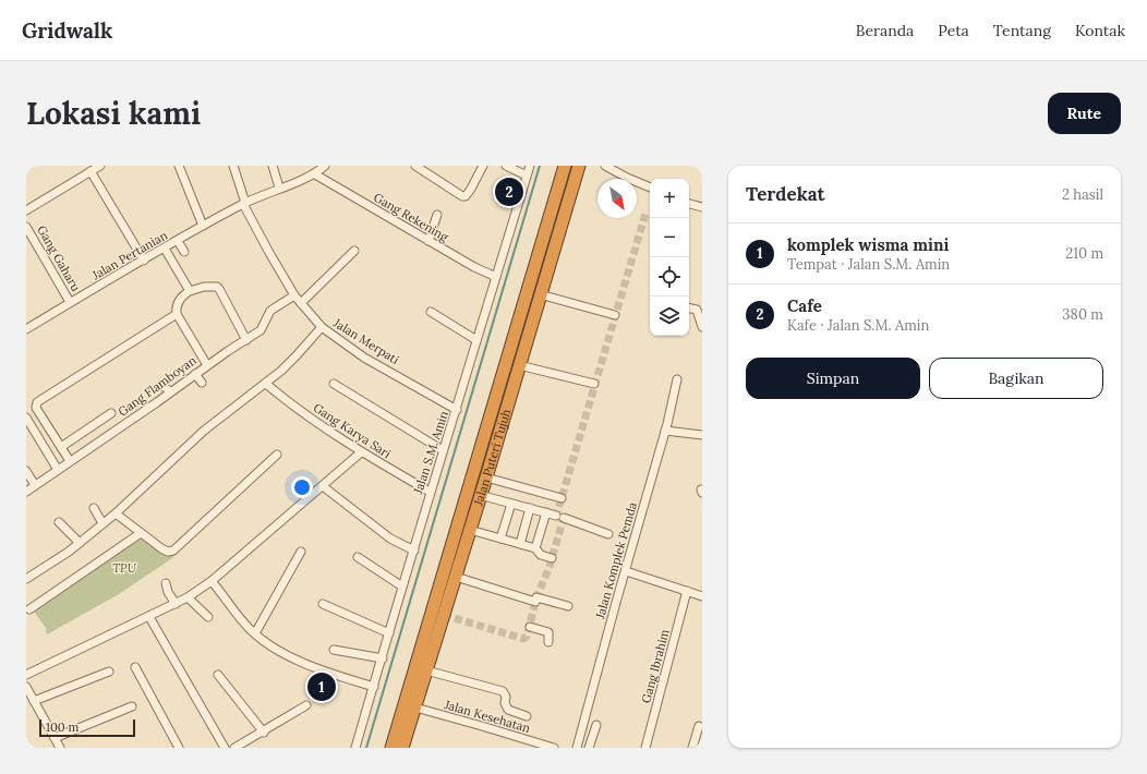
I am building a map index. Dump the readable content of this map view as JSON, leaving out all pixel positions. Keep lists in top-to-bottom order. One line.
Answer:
{"streets":{"highway":["Jalan Puteri Tujuh"],"street":["Gang Rekening","Jalan Pertanian","Gang Gaharu","Jalan Merpati","Gang Flamboyan","Gang Karya Sari","Jalan S.M. Amin","Jalan Komplek Pemda","Gang Ibrahim","Jalan Kesehatan"]},"crossings":[["Gang Rekening","Jalan Pertanian"],["Gang Rekening","Jalan S.M. Amin"],["Jalan Pertanian","Gang Gaharu"],["Jalan Pertanian","Jalan Merpati"],["Jalan Merpati","Gang Flamboyan"],["Jalan Merpati","Jalan S.M. Amin"],["Gang Karya Sari","Jalan S.M. Amin"],["Jalan Puteri Tujuh","Jalan Kesehatan"]],"parks":["TPU"],"scale_bar":"100 m","north":"bottom right","page":{"header":"Gridwalk","nav":["Beranda","Peta","Tentang","Kontak"],"buttons":["Rute",["Simpan","Bagikan"]],"title":"Lokasi kami","heading":["Terdekat","2 hasil"],"pins":["2","1"],"map_buttons":["+","−"],"list":[{"mark":"1","name":"komplek wisma mini","note":"Tempat · Jalan S.M. Amin","value":"210 m"},{"mark":"2","name":"Cafe","note":"Kafe · Jalan S.M. Amin","value":"380 m"}],"scale":"100 m"}}
